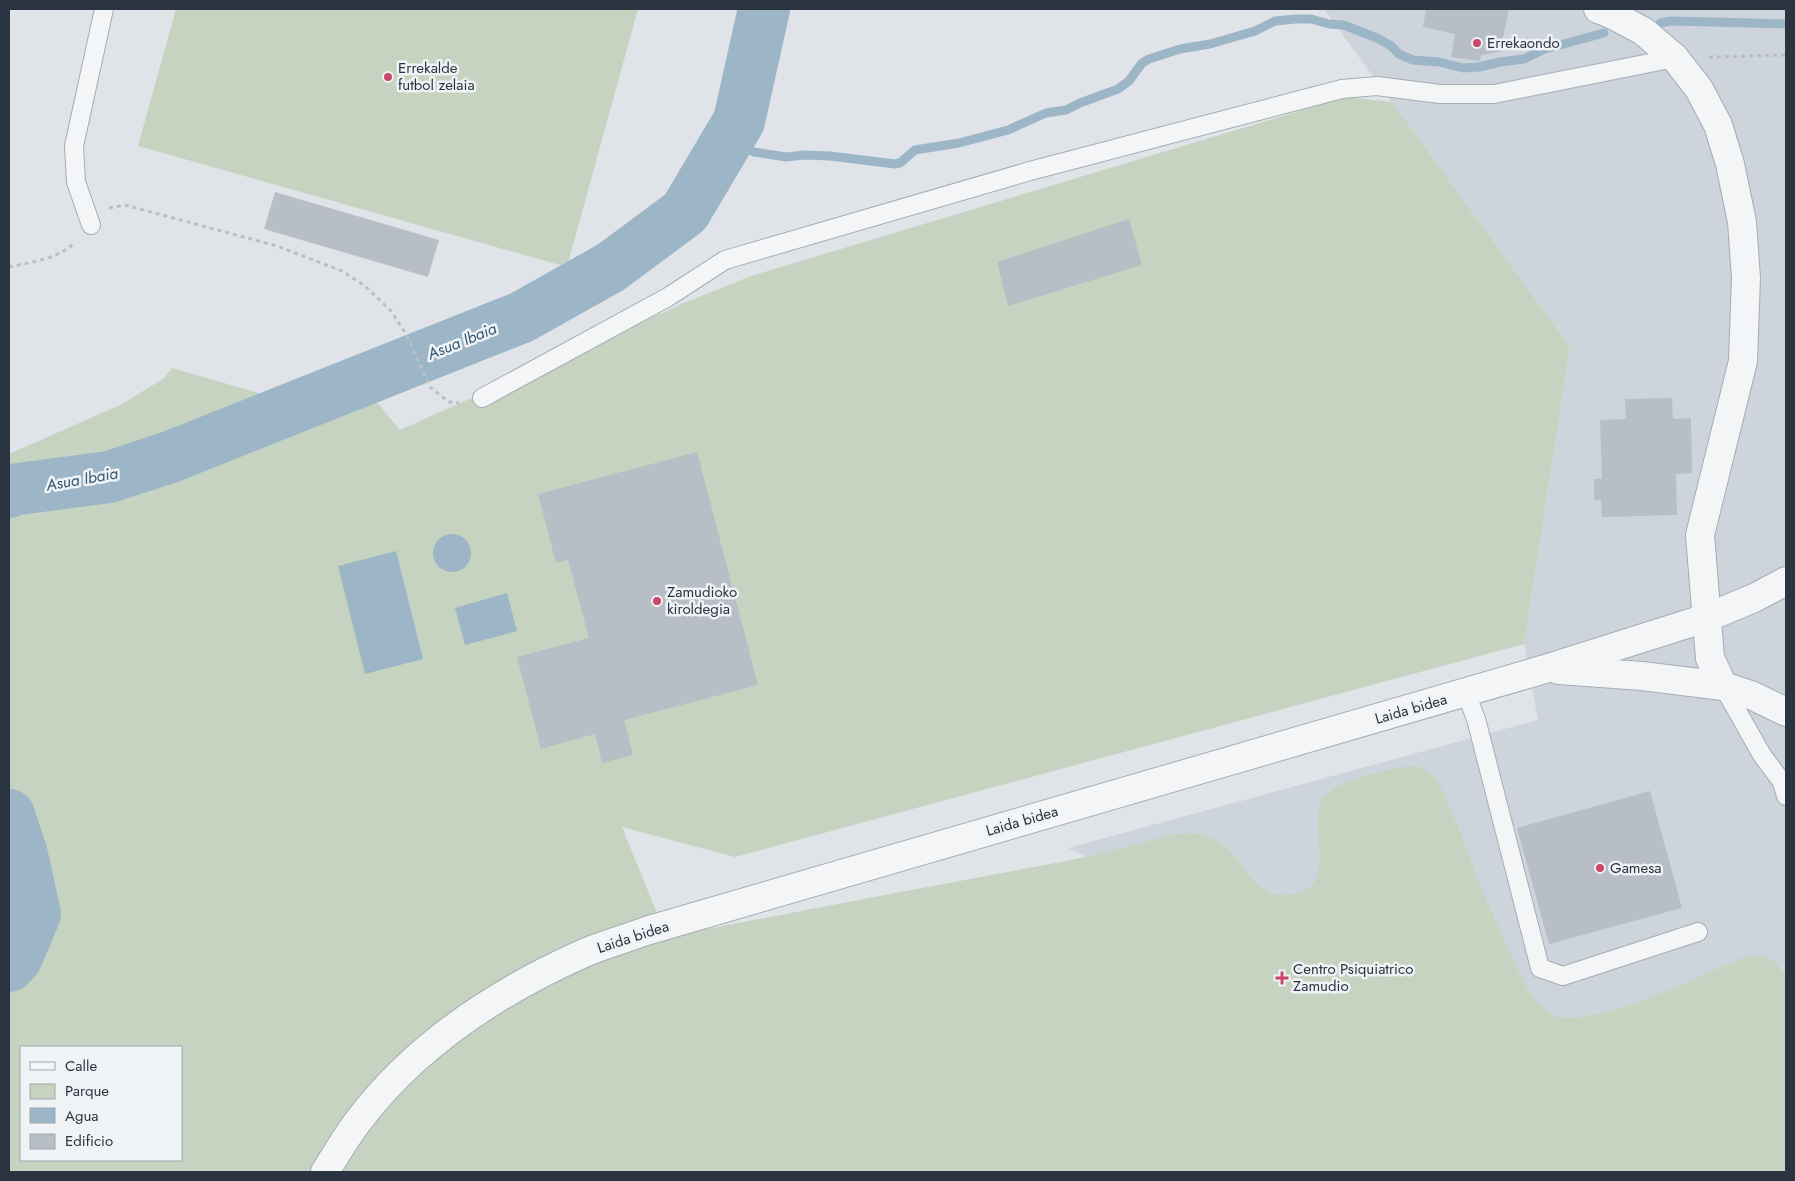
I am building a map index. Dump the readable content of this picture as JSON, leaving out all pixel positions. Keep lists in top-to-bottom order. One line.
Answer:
{"streets":{"street":["Laida bidea"]},"water":["Asua Ibaia"],"places":{"other":["Errekaondo","Errekalde futbol zelaia","Zamudioko kiroldegia","Gamesa"],"health":["Centro Psiquiatrico Zamudio"]},"legend":["Calle","Parque","Agua","Edificio"]}
